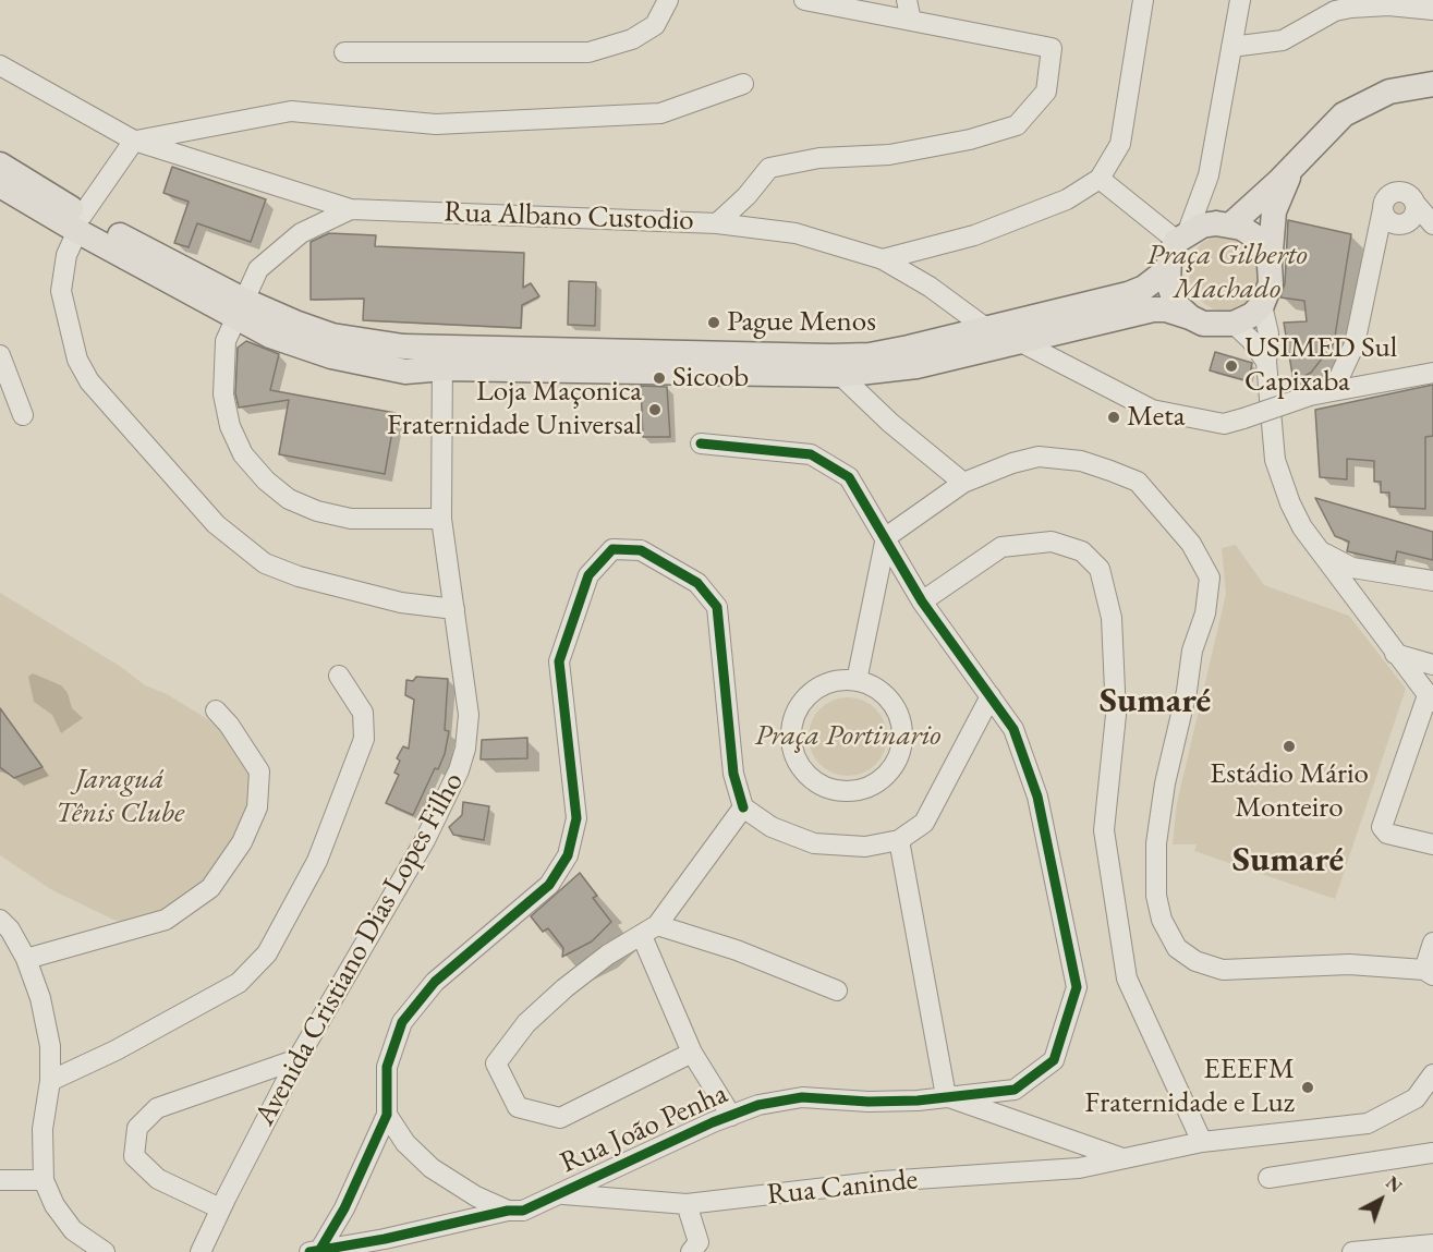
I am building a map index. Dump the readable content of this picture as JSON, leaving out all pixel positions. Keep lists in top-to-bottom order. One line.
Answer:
{"streets":{"street":["Rua Albano Custodio","Avenida Cristiano Dias Lopes Filho","Rua João Penha","Rua Caninde"]},"crossings":[["Rua João Penha","Rua Caninde"]],"districts":["Sumaré","Sumaré"],"parks":["Praça Gilberto Machado","Praça Portinario","Jaraguá Tênis Clube"],"places":["Pague Menos","USIMED Sul Capixaba","Sicoob","Loja Maçonica Fraternidade Universal","Meta","Estádio Mário Monteiro","EEEFM Fraternidade e Luz"],"north":"top right"}
